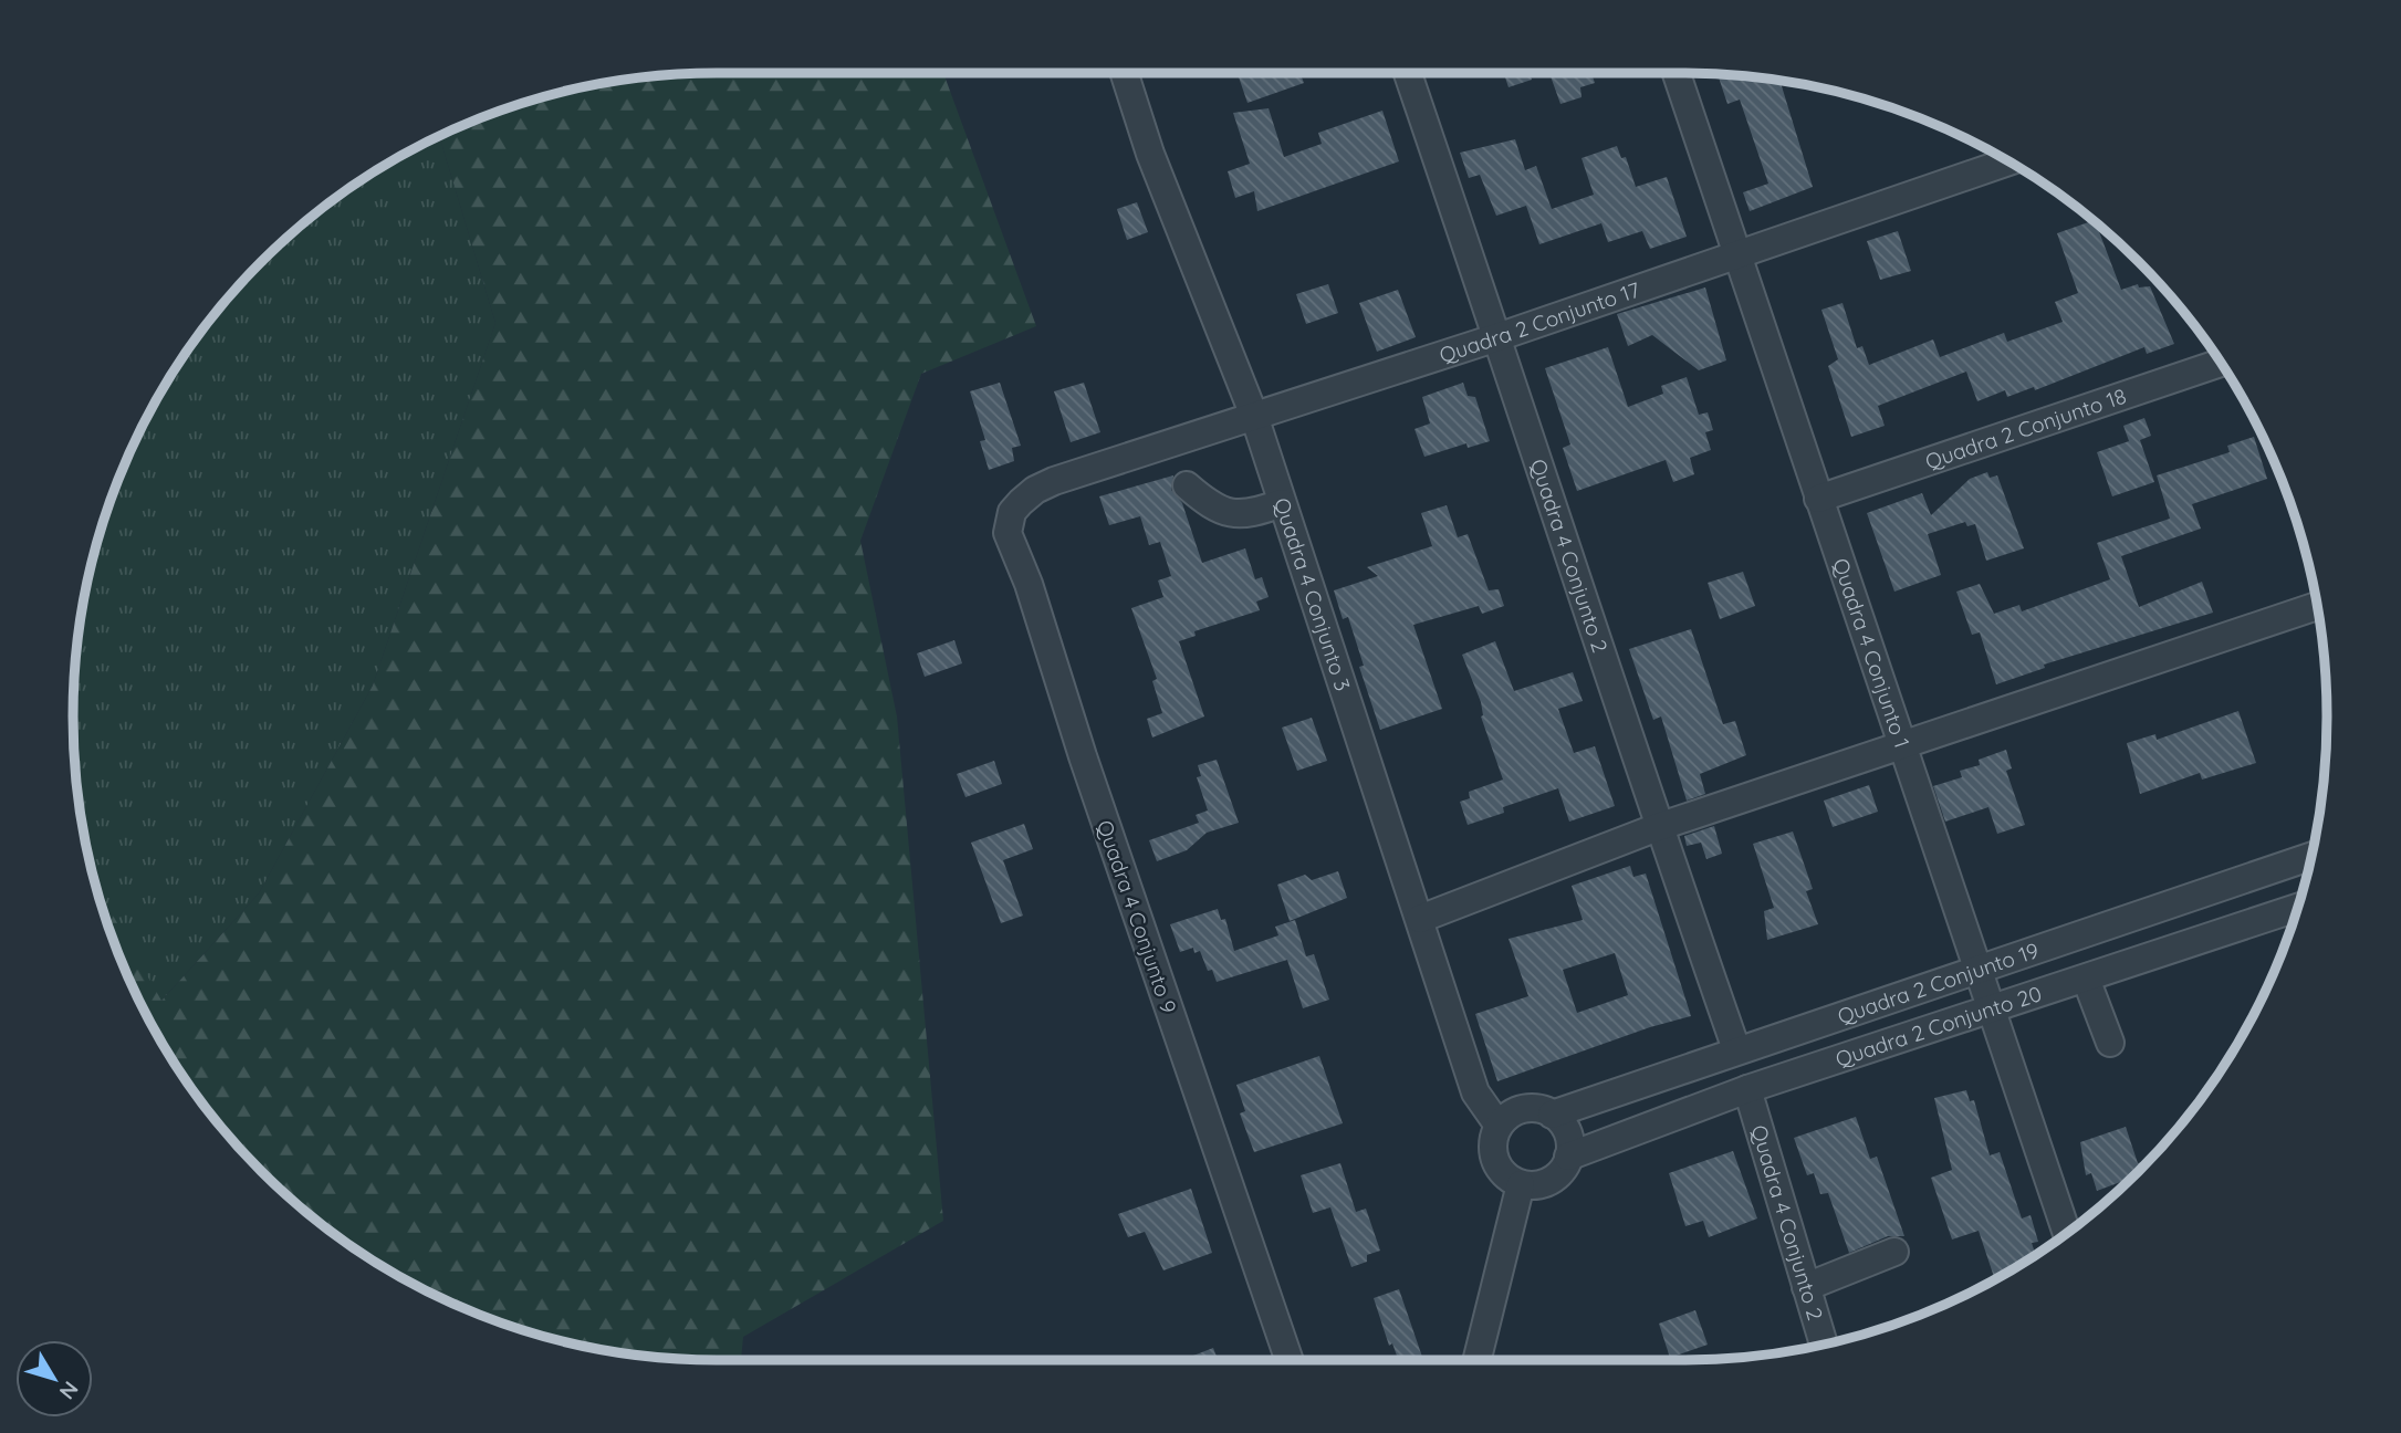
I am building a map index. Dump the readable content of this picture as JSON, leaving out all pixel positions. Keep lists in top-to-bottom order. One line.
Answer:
{"streets":{"street":["Quadra 2 Conjunto 17","Quadra 2 Conjunto 18","Quadra 4 Conjunto 2","Quadra 4 Conjunto 3","Quadra 4 Conjunto 1","Quadra 4 Conjunto 9","Quadra 2 Conjunto 19","Quadra 2 Conjunto 20"]},"crossings":[["Quadra 2 Conjunto 17","Quadra 4 Conjunto 2"],["Quadra 2 Conjunto 17","Quadra 4 Conjunto 3"],["Quadra 2 Conjunto 17","Quadra 4 Conjunto 1"],["Quadra 2 Conjunto 17","Quadra 4 Conjunto 9"],["Quadra 2 Conjunto 18","Quadra 4 Conjunto 1"],["Quadra 4 Conjunto 2","Quadra 2 Conjunto 19"],["Quadra 4 Conjunto 2","Quadra 2 Conjunto 20"],["Quadra 4 Conjunto 3","Quadra 2 Conjunto 19"],["Quadra 4 Conjunto 3","Quadra 2 Conjunto 20"],["Quadra 4 Conjunto 1","Quadra 2 Conjunto 19"],["Quadra 4 Conjunto 1","Quadra 2 Conjunto 20"],["Quadra 2 Conjunto 19","Quadra 2 Conjunto 20"]],"north":"bottom right"}
